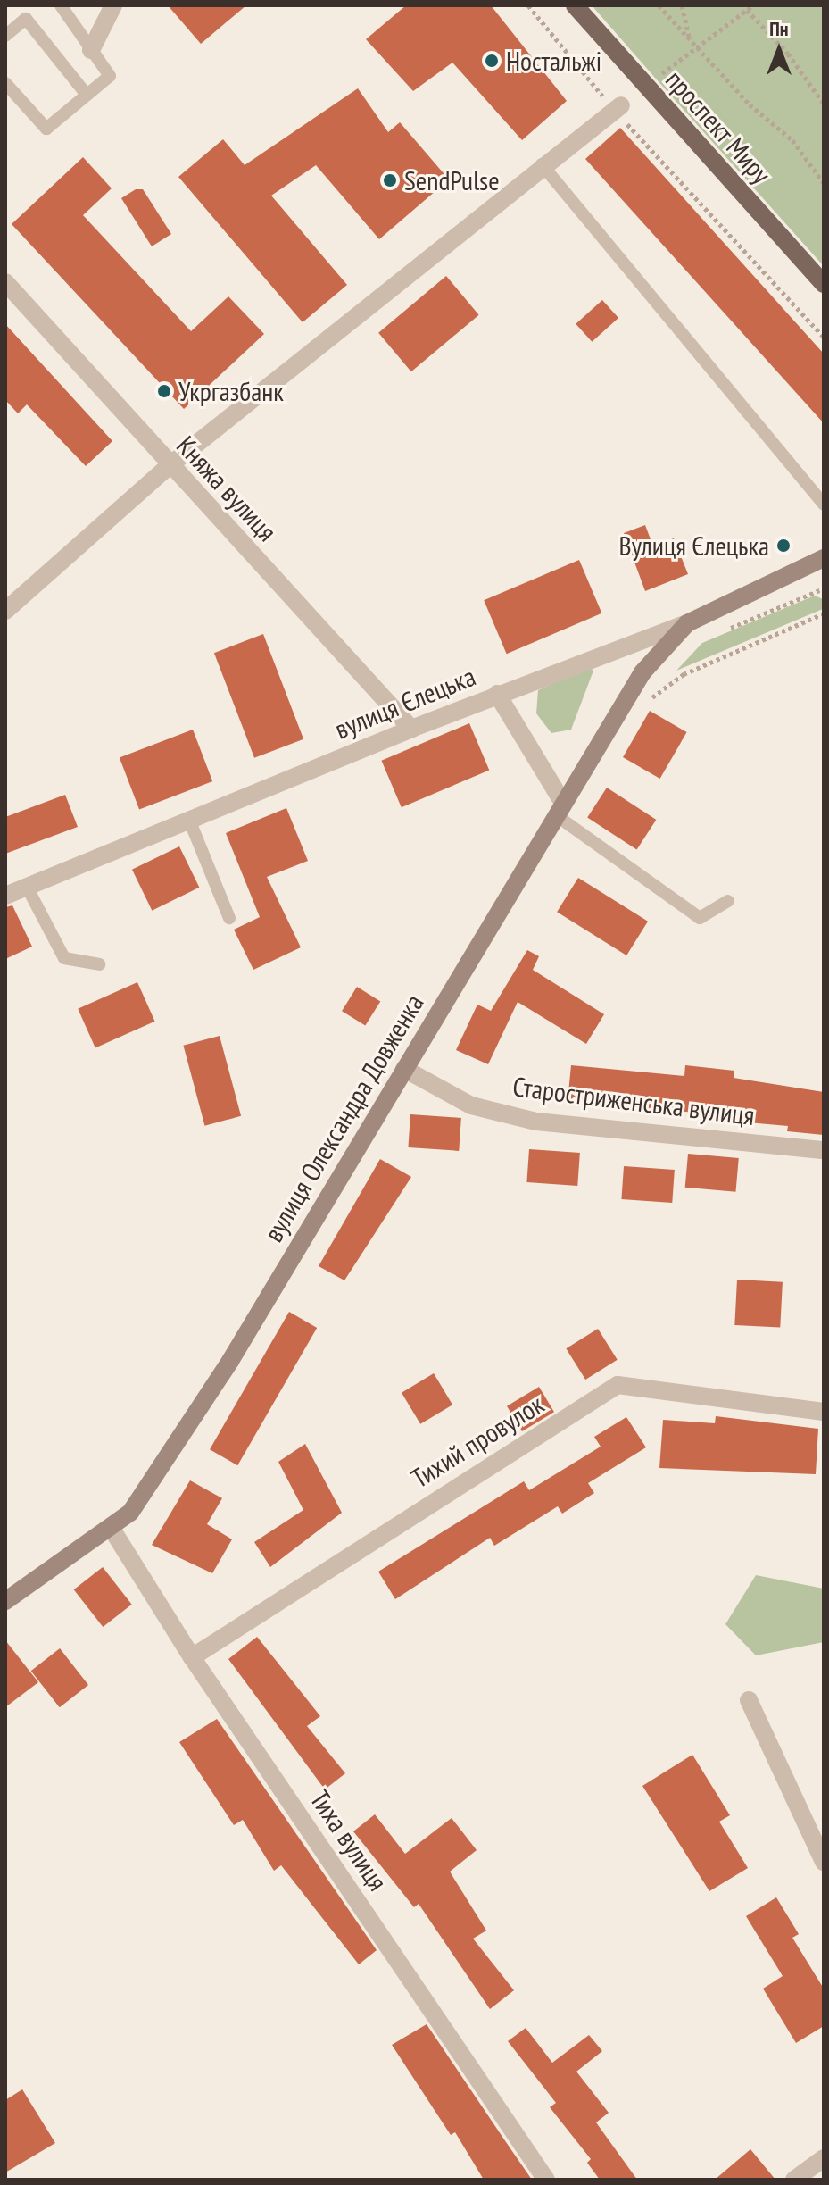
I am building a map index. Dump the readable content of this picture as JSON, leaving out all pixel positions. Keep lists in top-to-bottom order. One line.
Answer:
{"streets":{"main road":["проспект Миру","вулиця Єлецька","вулиця Олександра Довженка"],"street":["Княжа вулиця","Старостриженська вулиця","Тихий провулок","Тиха вулиця"]},"crossings":[["Княжа вулиця","вулиця Єлецька"],["вулиця Єлецька","вулиця Олександра Довженка"],["Старостриженська вулиця","вулиця Олександра Довженка"],["вулиця Олександра Довженка","Тиха вулиця"],["Тихий провулок","Тиха вулиця"]],"places":["Ностальжі","SendPulse","Укргазбанк","Вулиця Єлецька"],"north":"top"}
